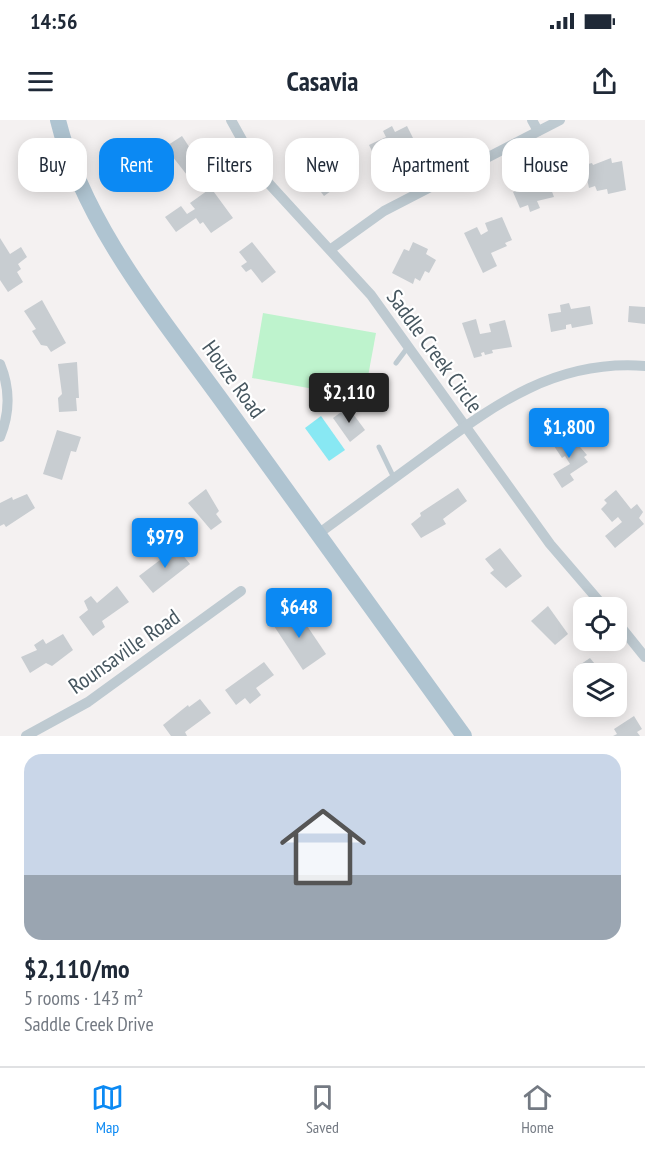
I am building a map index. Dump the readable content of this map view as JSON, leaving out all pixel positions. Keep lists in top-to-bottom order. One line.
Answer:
{"streets":{"main road":["Houze Road"],"street":["Saddle Creek Circle","Rounsaville Road"]},"page":{"status":"14:56","header":"Casavia","chip":["Buy","Rent","Filters","New","Apartment","House"],"price":["$2,110","$1,800","$979","$648"],"list":[{"name":"$2,110/mo","note":"5 rooms · 143 m² · Saddle Creek Drive"}],"tabs":["Map","Saved","Home"]}}
